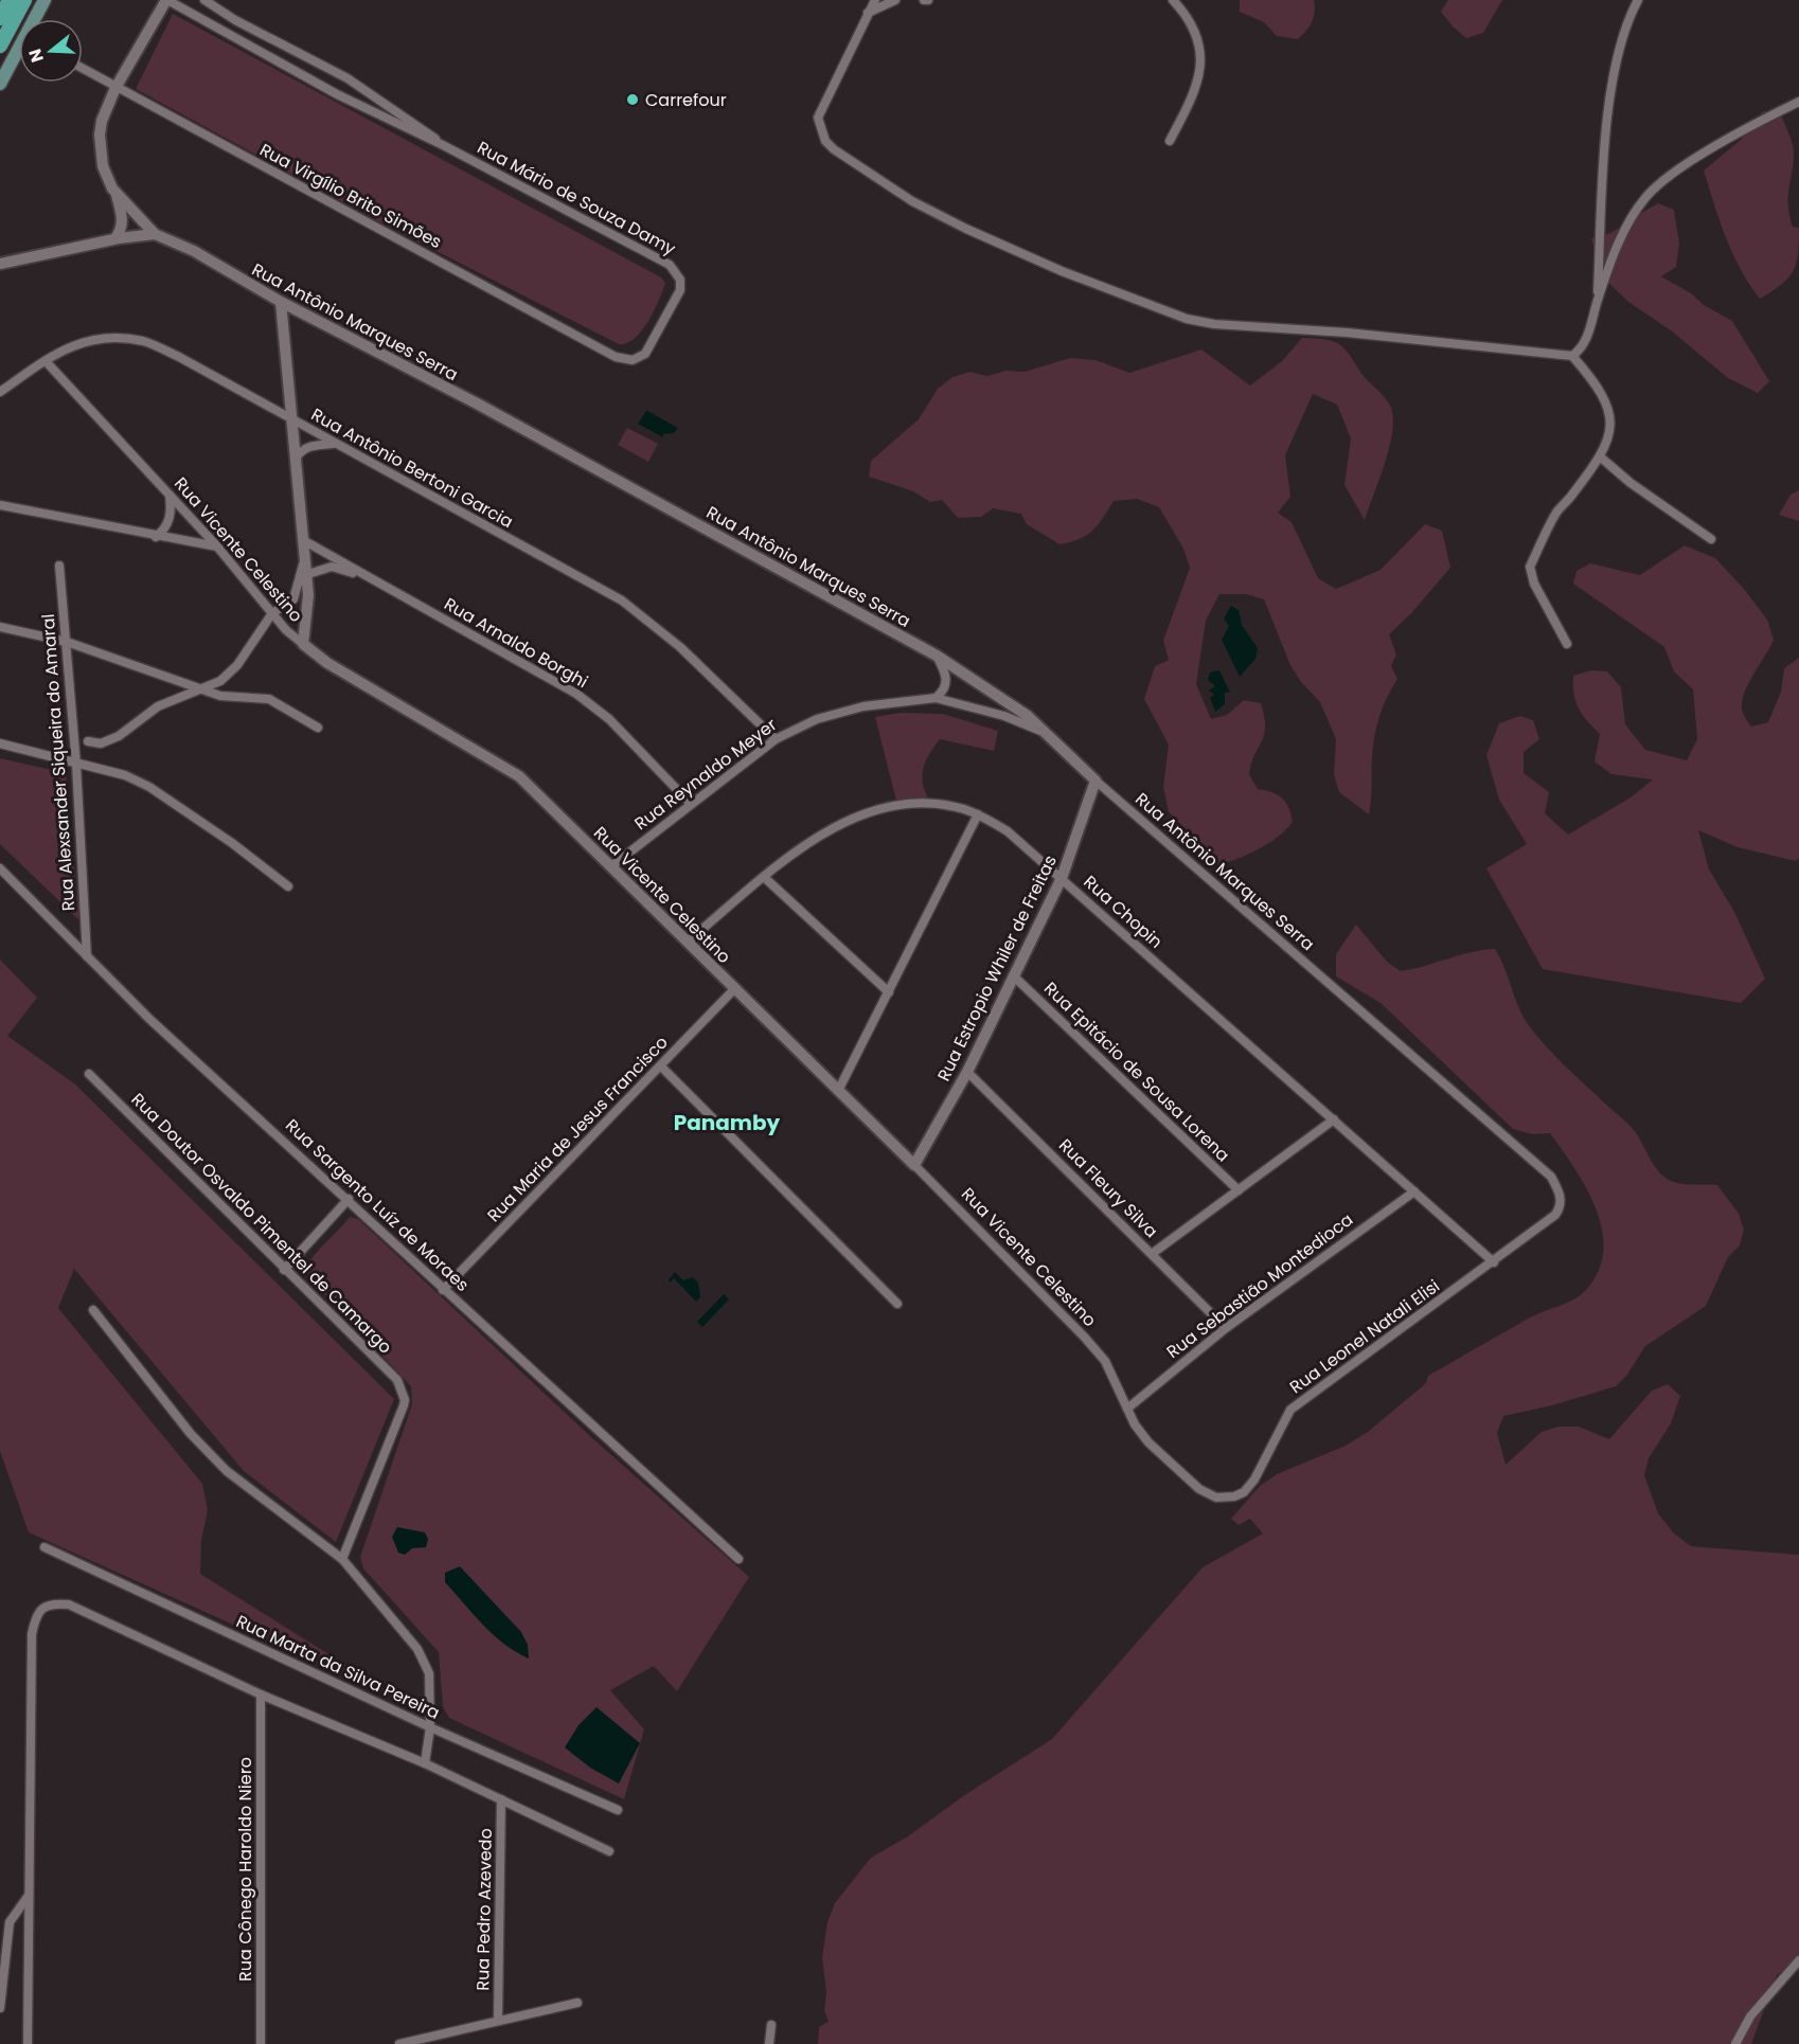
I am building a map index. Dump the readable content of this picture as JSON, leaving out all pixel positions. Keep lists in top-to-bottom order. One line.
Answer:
{"streets":{"street":["Rua Virgílio Brito Simões","Rua Mário de Souza Damy","Rua Antônio Marques Serra","Rua Antônio Bertoni Garcia","Rua Vicente Celestino","Rua Arnaldo Borghi","Rua Alexsander Siqueira do Amaral","Rua Reynaldo Meyer","Rua Chopin","Rua Estropio Whiler de Freitas","Rua Epitácio de Sousa Lorena","Rua Maria de Jesus Francisco","Rua Fleury Silva","Rua Sargento Luíz de Moraes","Rua Doutor Osvaldo Pimentel de Camargo","Rua Sebastião Montedioca","Rua Leonel Natali Elisi","Rua Marta da Silva Pereira","Rua Cônego Haroldo Niero","Rua Pedro Azevedo"]},"crossings":[["Rua Virgílio Brito Simões","Rua Mário de Souza Damy"],["Rua Virgílio Brito Simões","Rua Antônio Marques Serra"],["Rua Mário de Souza Damy","Rua Antônio Marques Serra"],["Rua Antônio Marques Serra","Rua Reynaldo Meyer"],["Rua Antônio Marques Serra","Rua Estropio Whiler de Freitas"],["Rua Antônio Marques Serra","Rua Leonel Natali Elisi"],["Rua Antônio Bertoni Garcia","Rua Vicente Celestino"],["Rua Antônio Bertoni Garcia","Rua Reynaldo Meyer"],["Rua Vicente Celestino","Rua Reynaldo Meyer"],["Rua Vicente Celestino","Rua Chopin"],["Rua Vicente Celestino","Rua Estropio Whiler de Freitas"],["Rua Vicente Celestino","Rua Maria de Jesus Francisco"],["Rua Vicente Celestino","Rua Sebastião Montedioca"],["Rua Vicente Celestino","Rua Leonel Natali Elisi"],["Rua Arnaldo Borghi","Rua Reynaldo Meyer"],["Rua Alexsander Siqueira do Amaral","Rua Sargento Luíz de Moraes"],["Rua Chopin","Rua Estropio Whiler de Freitas"],["Rua Chopin","Rua Sebastião Montedioca"],["Rua Chopin","Rua Leonel Natali Elisi"],["Rua Estropio Whiler de Freitas","Rua Epitácio de Sousa Lorena"],["Rua Estropio Whiler de Freitas","Rua Fleury Silva"],["Rua Maria de Jesus Francisco","Rua Sargento Luíz de Moraes"],["Rua Fleury Silva","Rua Sebastião Montedioca"]],"districts":["Panamby"],"places":["Carrefour"],"north":"left"}
